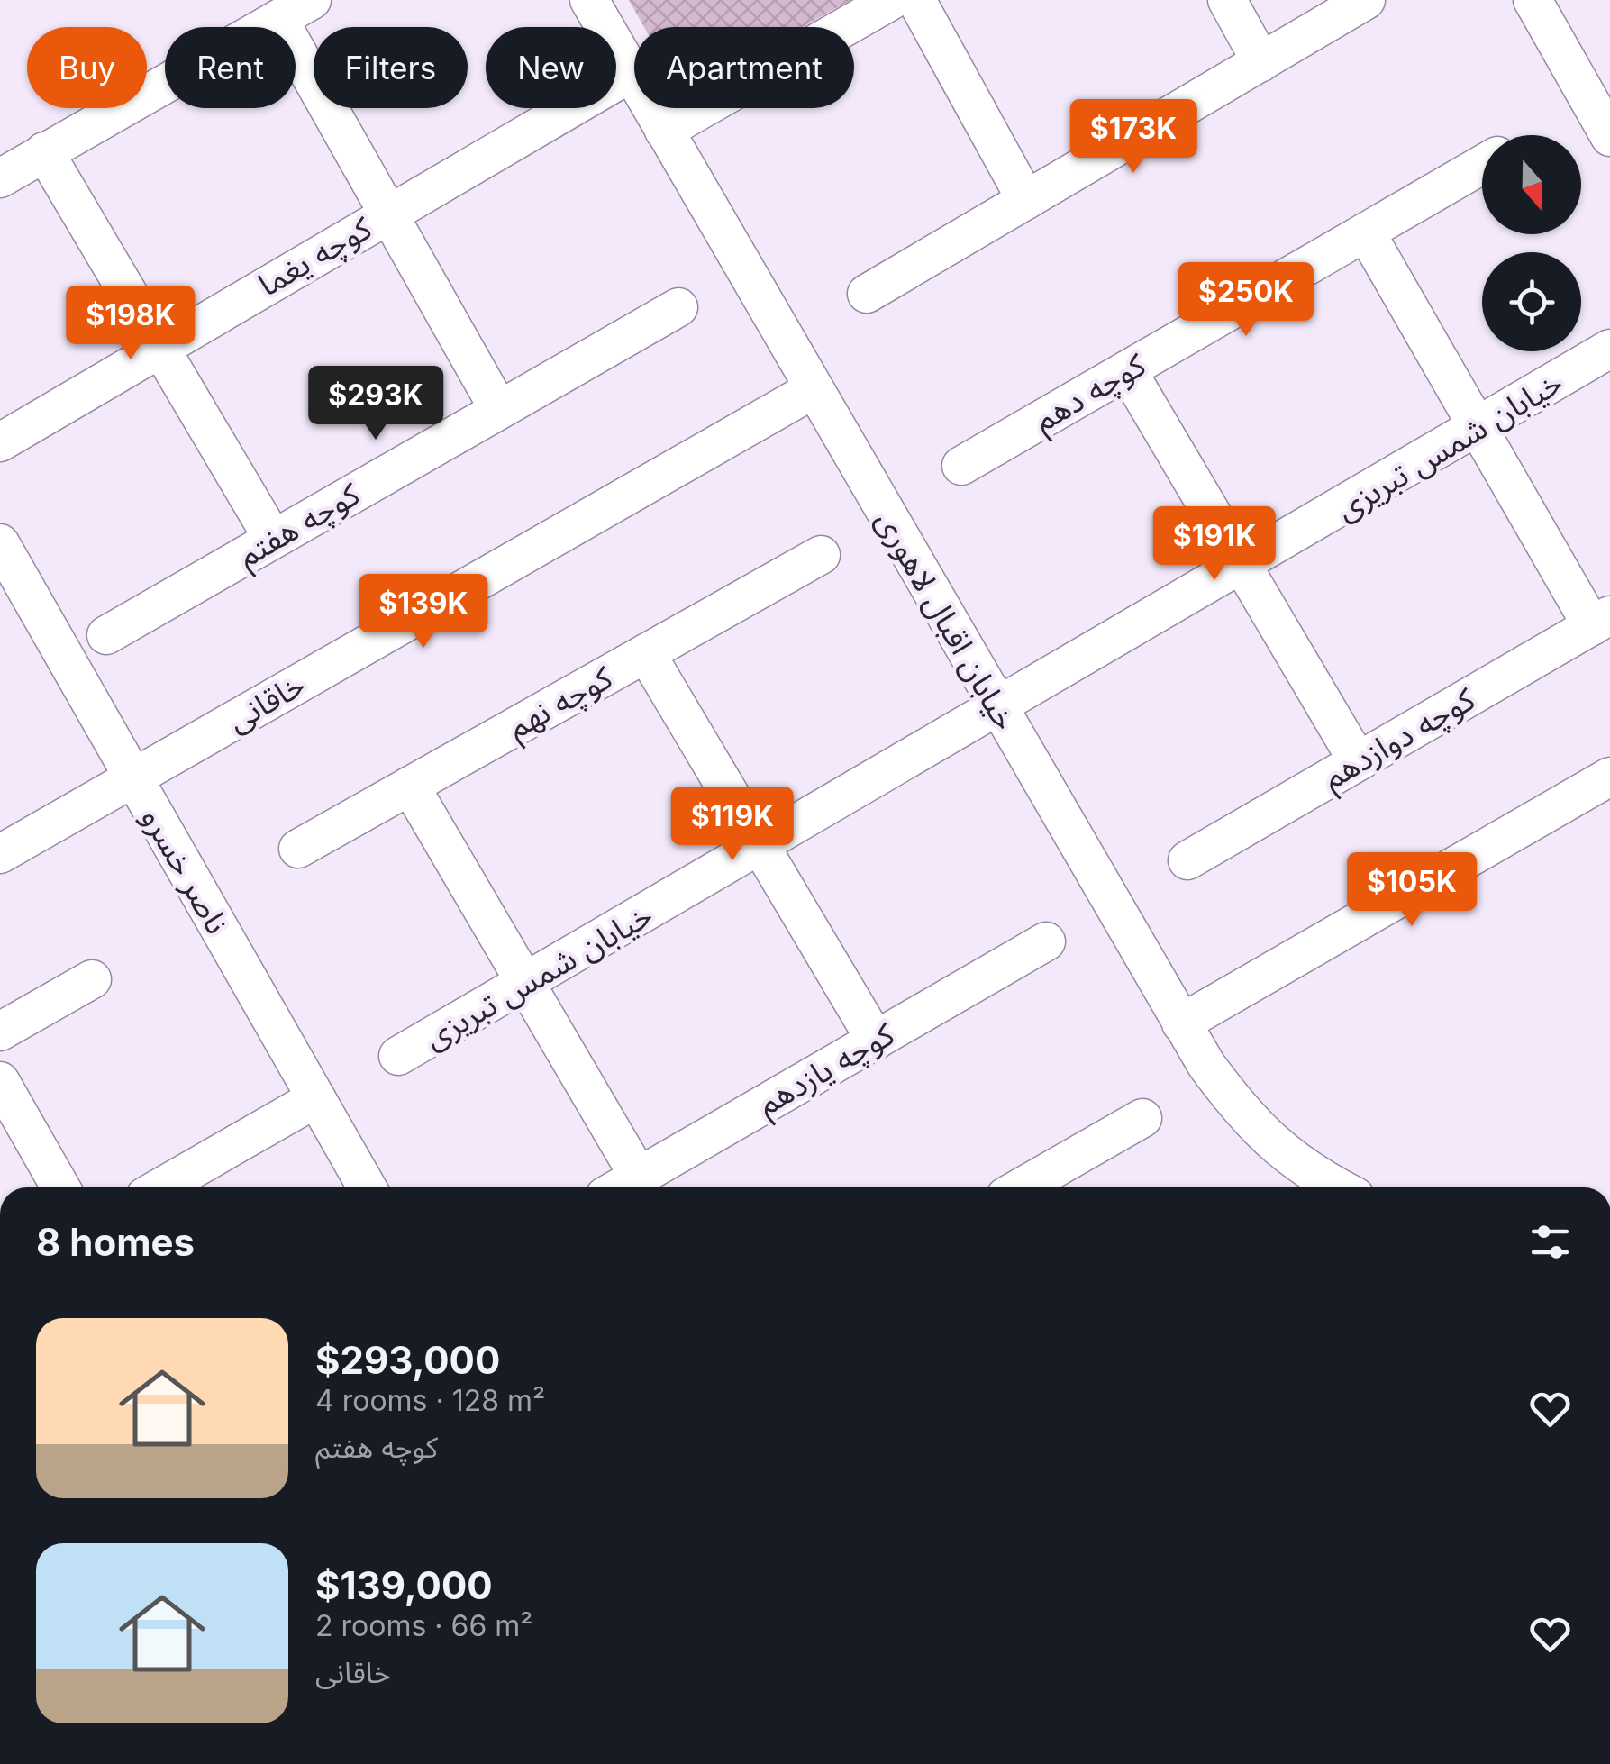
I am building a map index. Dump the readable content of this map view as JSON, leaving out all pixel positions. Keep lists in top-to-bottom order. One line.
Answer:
{"streets":{"street":["کوچه یغما","کوچه دهم","خیابان شمس تبریزی","کوچه هفتم","خیابان اقبال لاهوری","خاقانی","کوچه نهم","کوچه دوازدهم","ناصر خسرو","کوچه یازدهم"]},"crossings":[["کوچه یغما","خیابان اقبال لاهوری"],["خیابان شمس تبریزی","خیابان اقبال لاهوری"],["خیابان اقبال لاهوری","خاقانی"],["خاقانی","ناصر خسرو"]],"north":"bottom","page":{"chip":["Buy","Rent","Filters","New","Apartment"],"price":["$173K","$250K","$198K","$293K","$191K","$139K","$119K","$105K"],"heading":"8 homes","list":[{"name":"$293,000","note":"4 rooms · 128 m² · کوچه هفتم"},{"name":"$139,000","note":"2 rooms · 66 m² · خاقانی"}]}}
